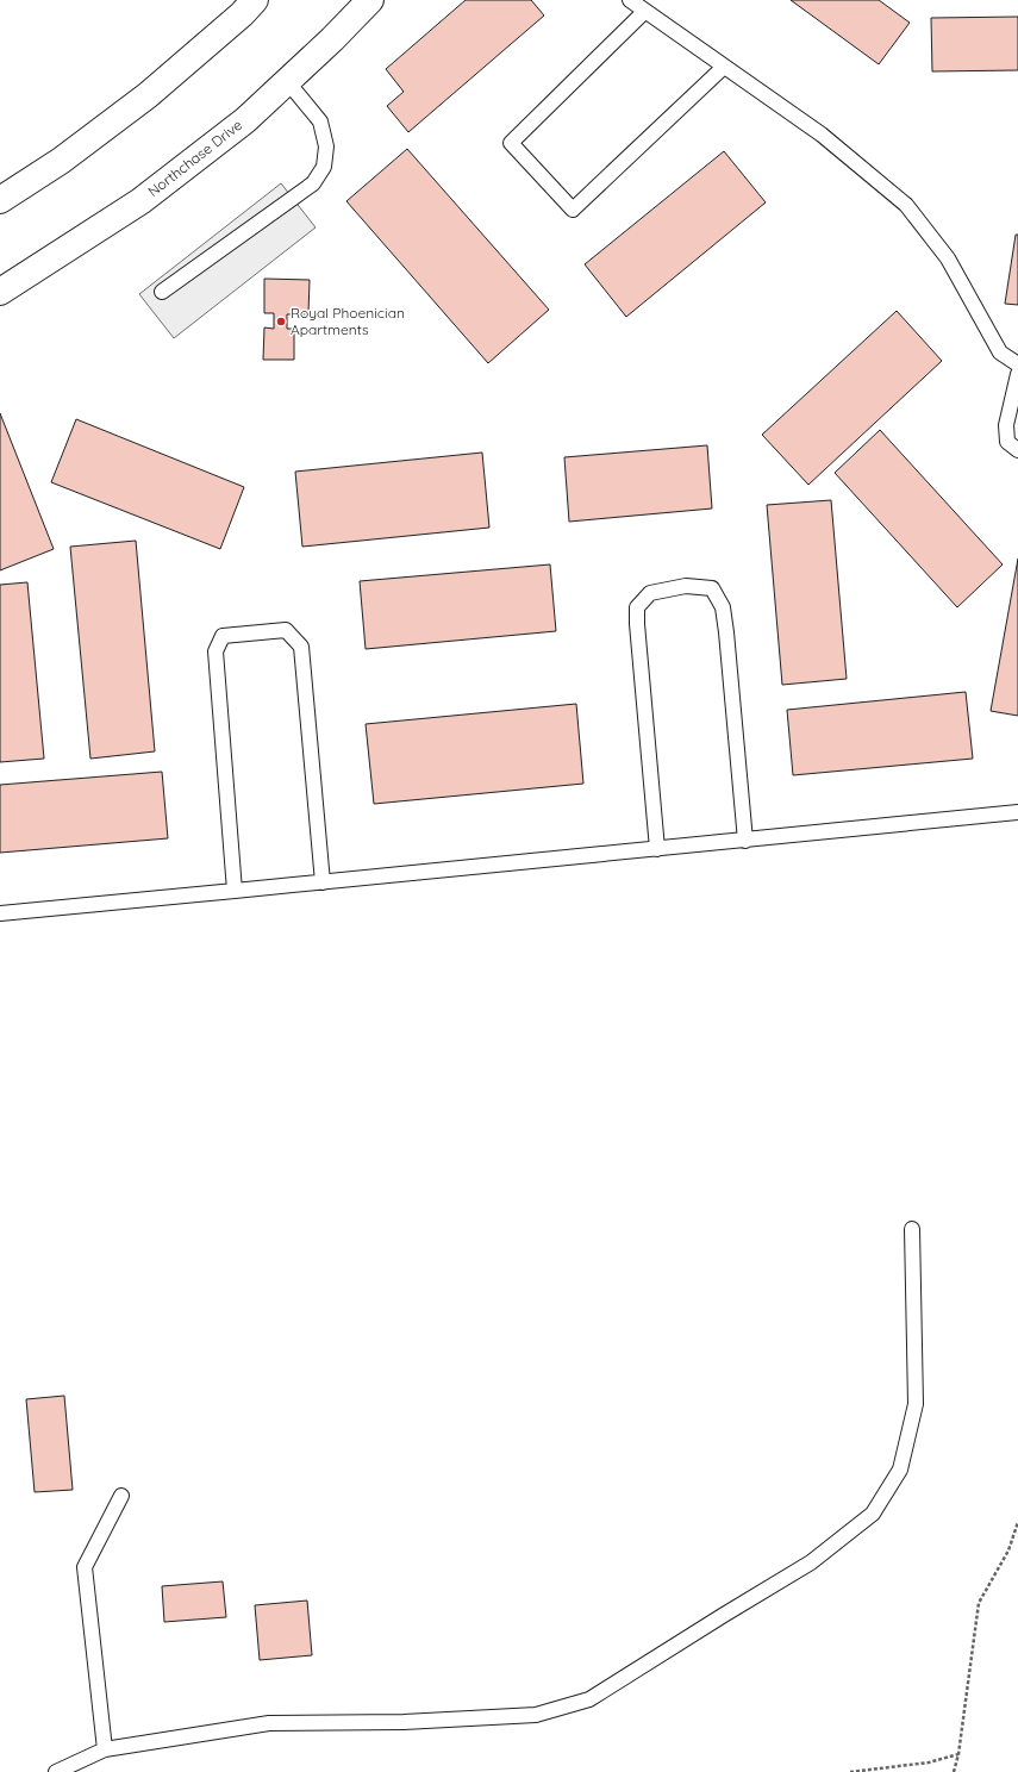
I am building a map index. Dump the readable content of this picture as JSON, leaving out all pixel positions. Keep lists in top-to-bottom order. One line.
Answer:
{"streets":{"street":["Northchase Drive"]},"places":["Royal Phoenician Apartments"]}
